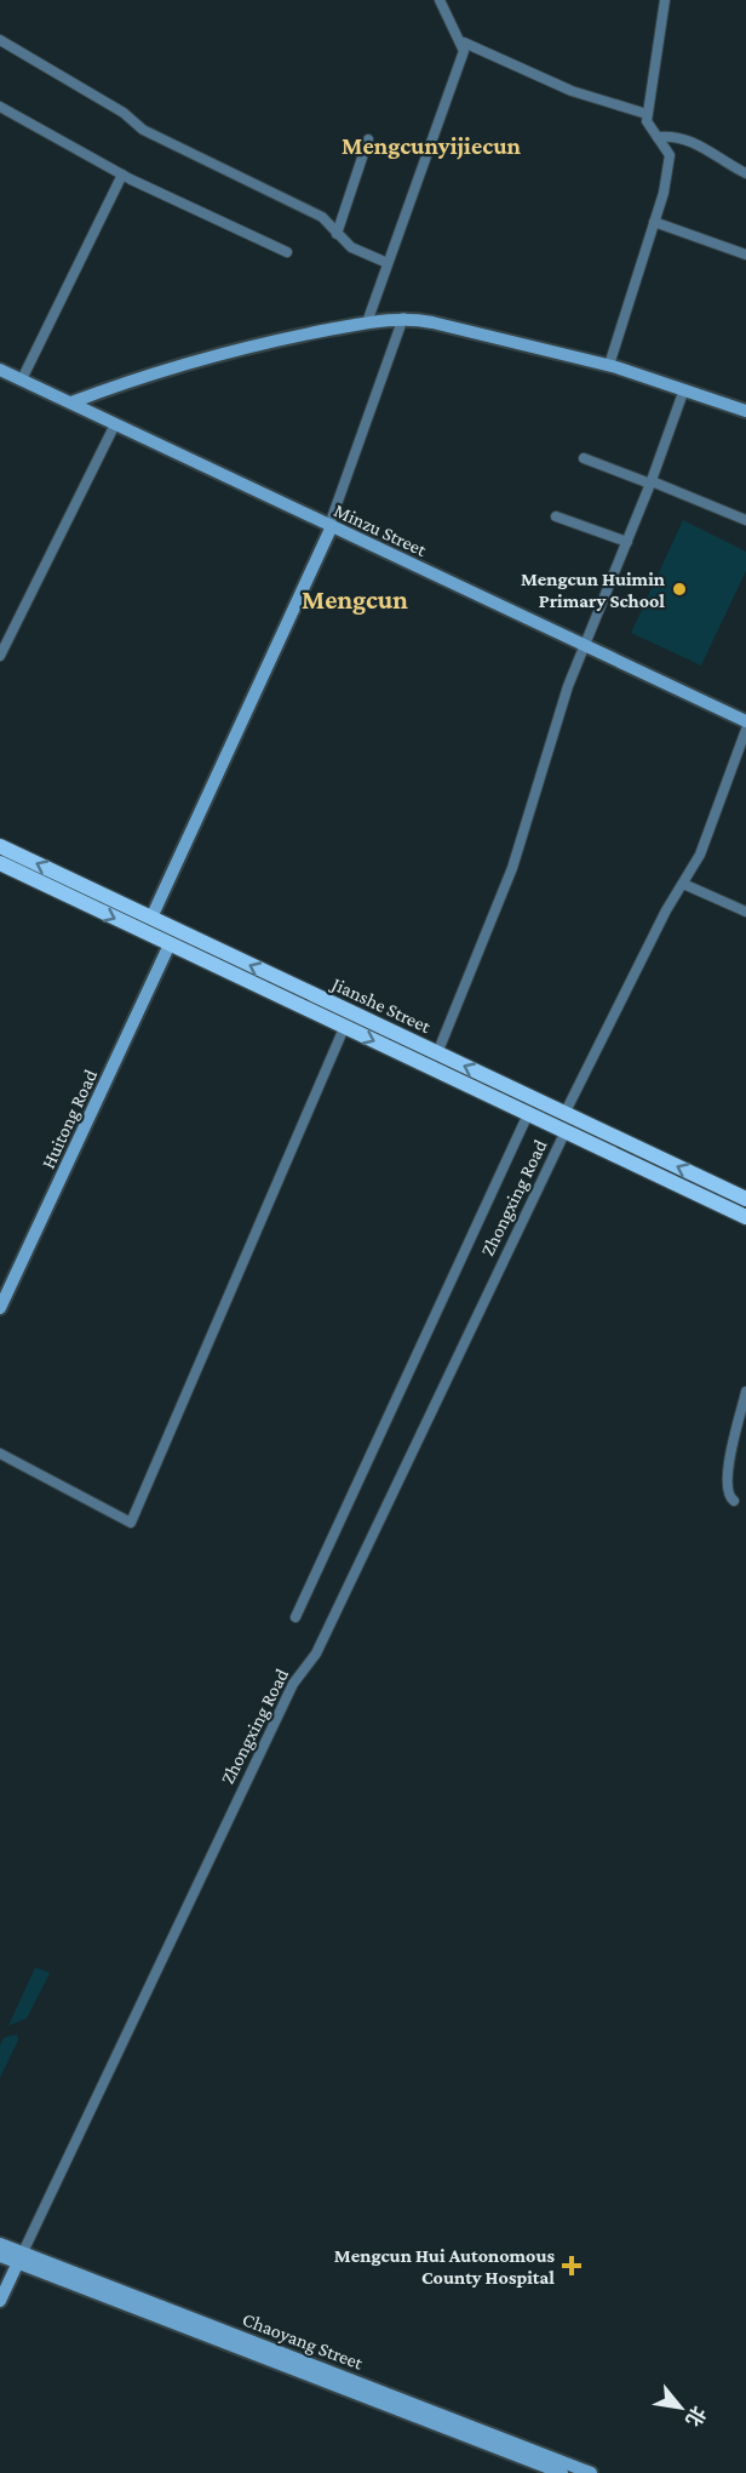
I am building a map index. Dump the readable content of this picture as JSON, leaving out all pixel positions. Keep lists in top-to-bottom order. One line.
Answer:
{"streets":{"main road":["Jianshe Street"],"street":["Minzu Street","Huitong Road","Zhongxing Road","Chaoyang Street"]},"crossings":[["Jianshe Street","Huitong Road"],["Jianshe Street","Zhongxing Road"],["Zhongxing Road","Chaoyang Street"]],"districts":["Mengcunyijiecun","Mengcun"],"places":{"other":["Mengcun Huimin Primary School"],"health":["Mengcun Hui Autonomous County Hospital"]},"north":"bottom right"}
